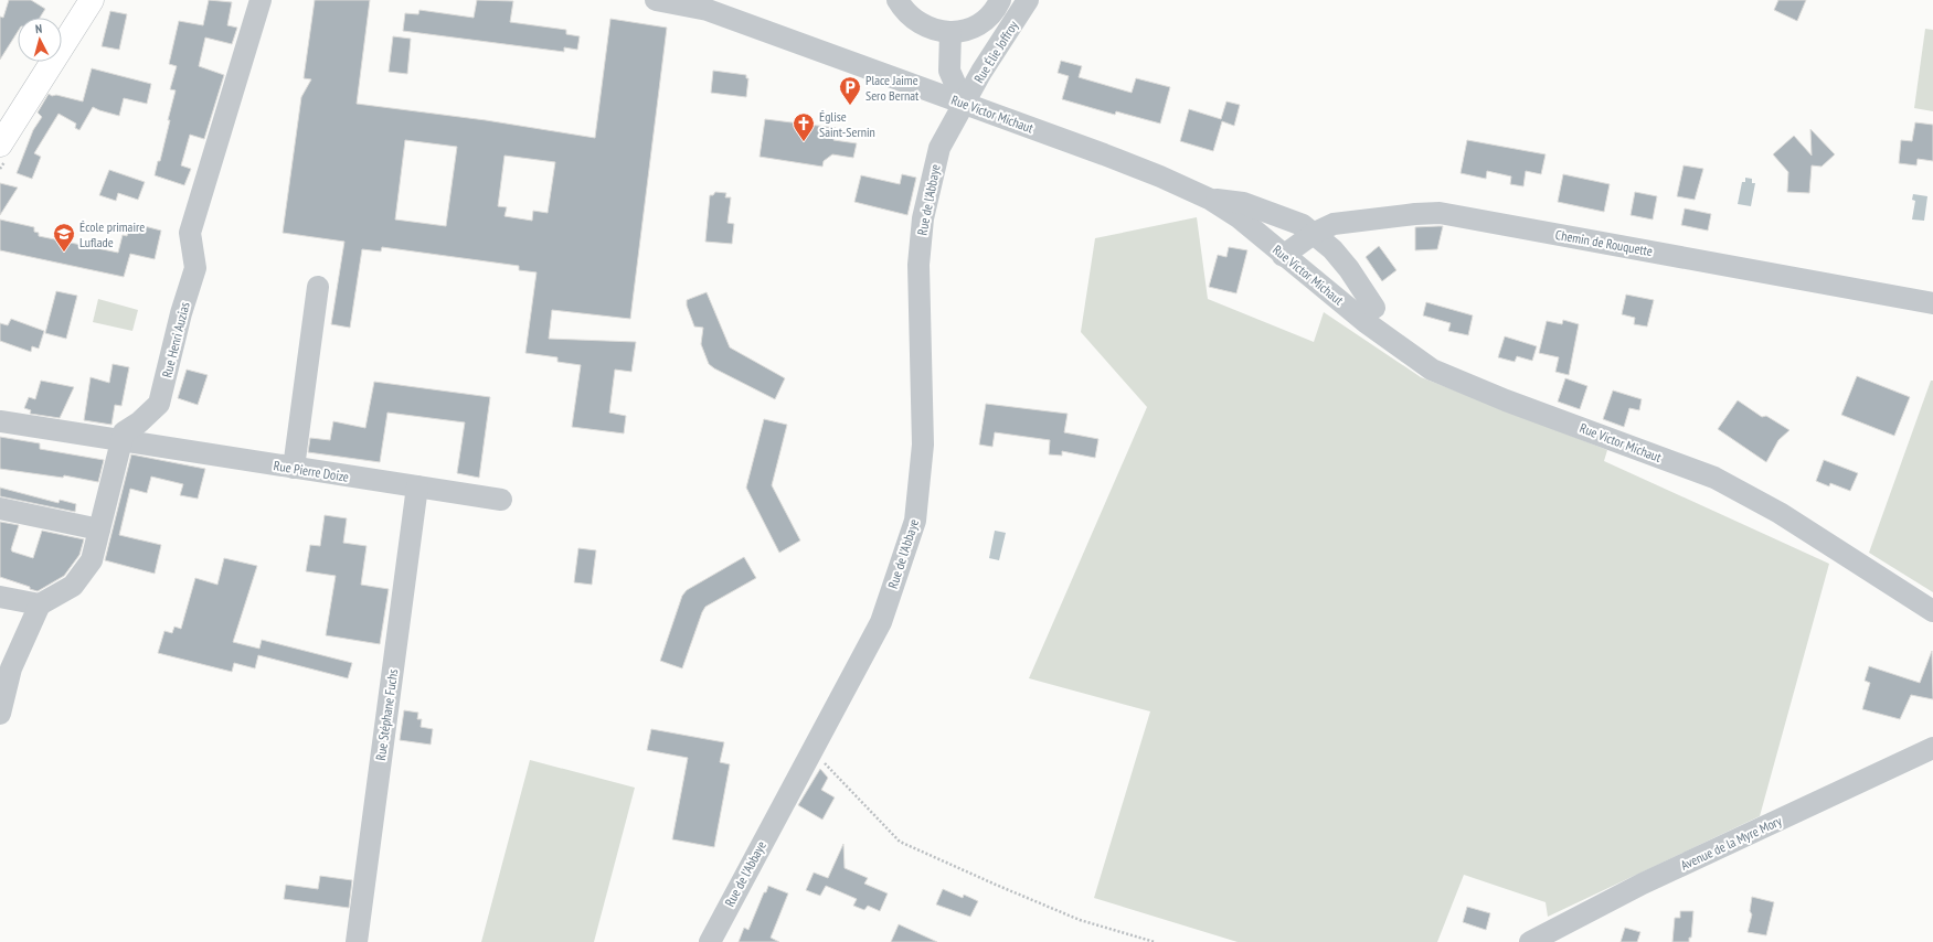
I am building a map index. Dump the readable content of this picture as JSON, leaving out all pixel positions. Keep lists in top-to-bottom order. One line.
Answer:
{"streets":{"street":["Rue Élie Joffroy","Rue Victor Michaut","Rue de l'Abbaye","Chemin de Rouquette","Rue Henri Auzias","Rue Pierre Doize","Rue Stéphane Fuchs","Avenue de la Myre Mory"]},"crossings":[["Rue Élie Joffroy","Rue Victor Michaut"],["Rue Élie Joffroy","Rue de l'Abbaye"],["Rue Victor Michaut","Rue de l'Abbaye"],["Rue Victor Michaut","Chemin de Rouquette"],["Rue Henri Auzias","Rue Pierre Doize"],["Rue Pierre Doize","Rue Stéphane Fuchs"]],"places":{"parking":["Place Jaime Sero Bernat"],"church":["Église Saint-Sernin"],"school or university":["École primaire Luflade"]},"north":"top"}
